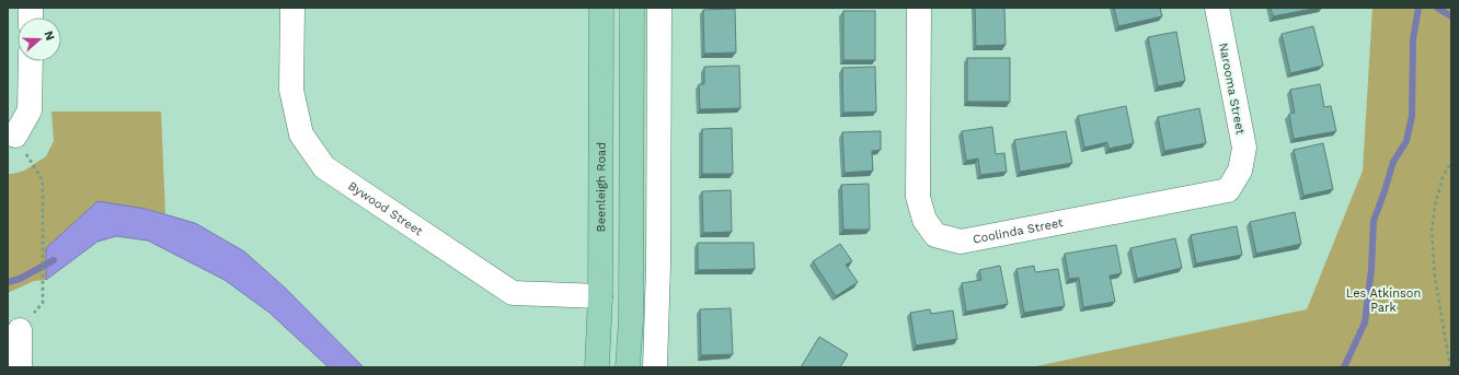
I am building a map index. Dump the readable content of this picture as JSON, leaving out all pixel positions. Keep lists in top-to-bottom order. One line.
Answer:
{"streets":{"main road":["Beenleigh Road"],"street":["Narooma Street","Bywood Street","Coolinda Street"]},"crossings":[["Narooma Street","Coolinda Street"],["Beenleigh Road","Bywood Street"]],"parks":["Les Atkinson Park"],"north":"right"}
